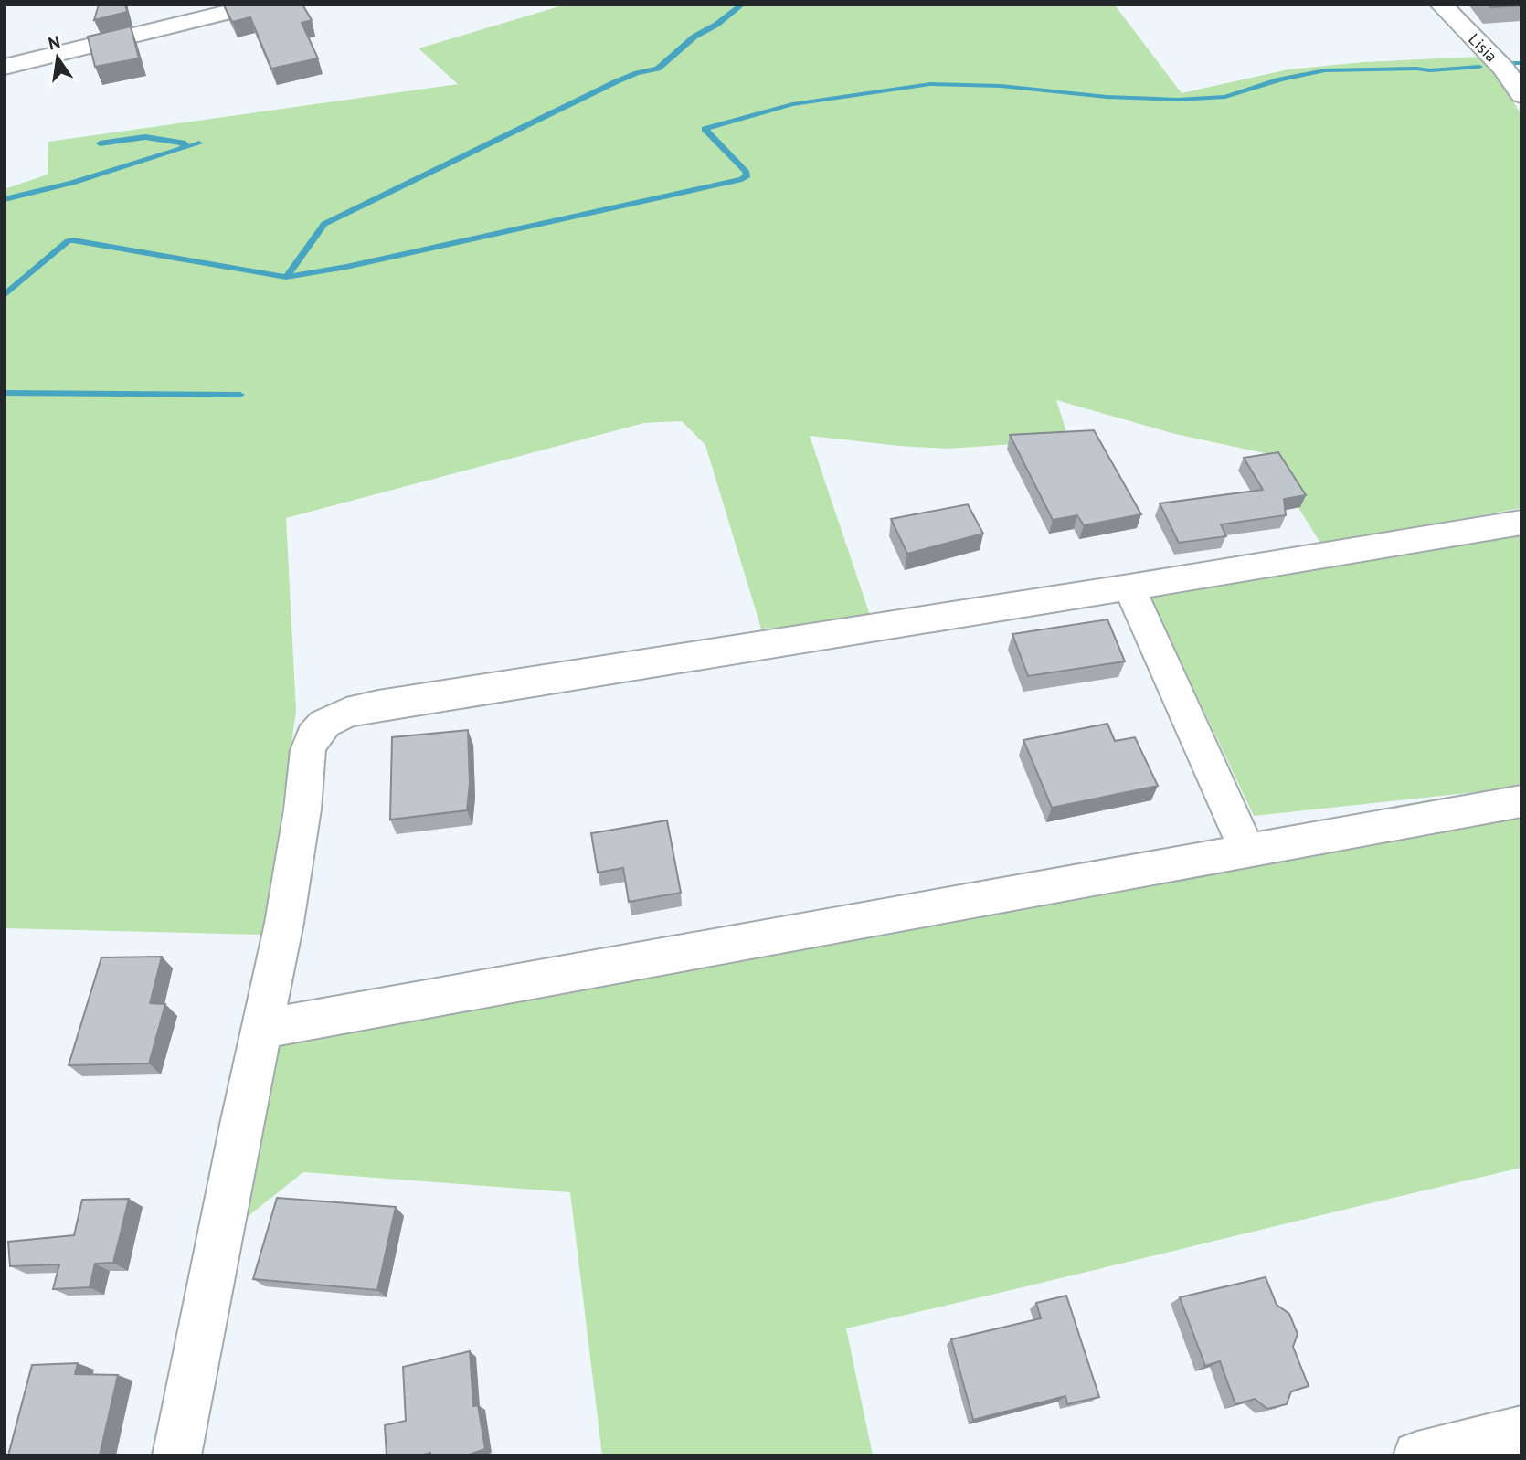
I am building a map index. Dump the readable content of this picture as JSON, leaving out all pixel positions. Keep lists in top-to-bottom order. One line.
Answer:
{"streets":{"street":["Lisia"]},"north":"top"}
